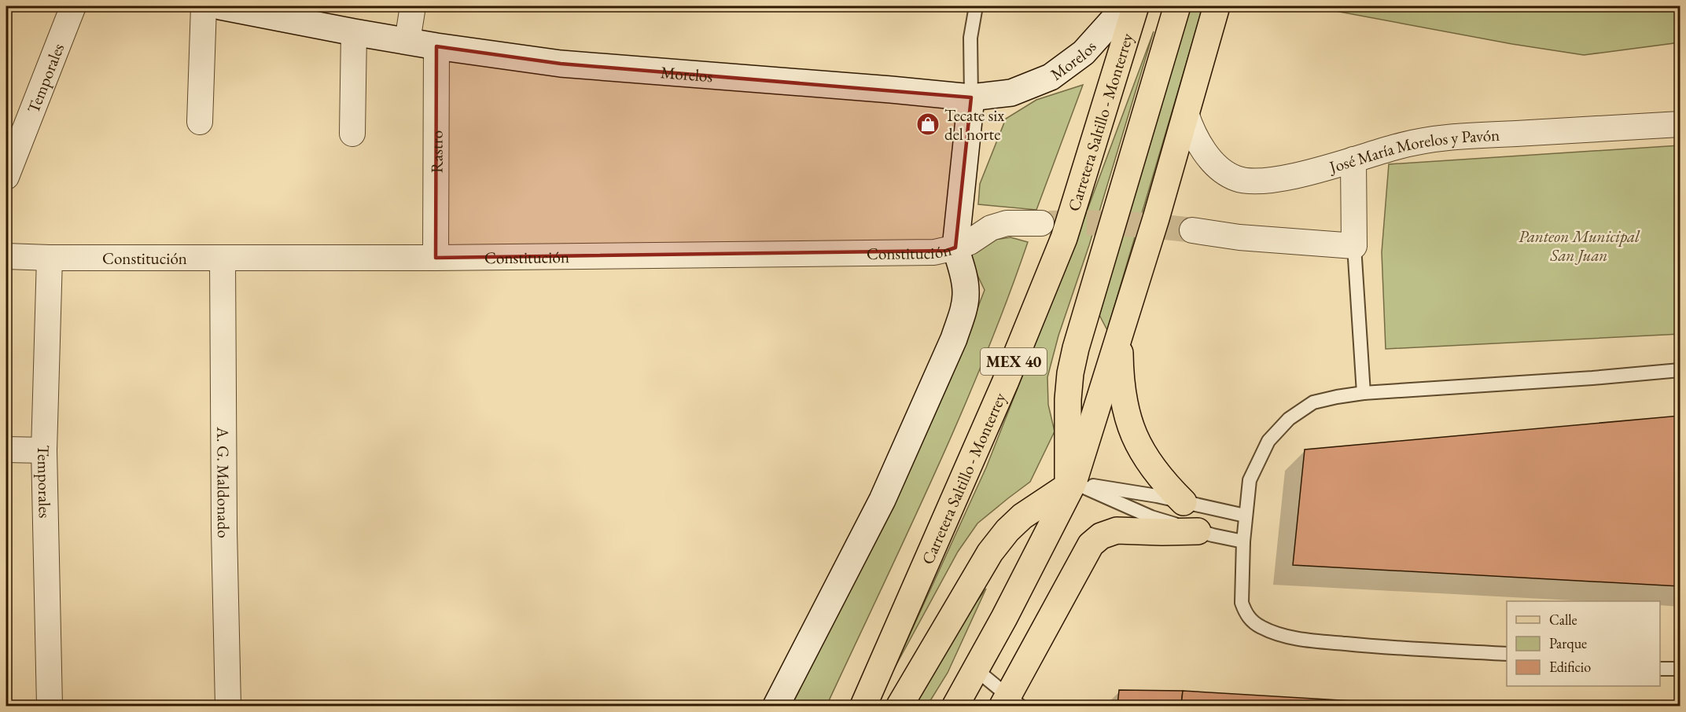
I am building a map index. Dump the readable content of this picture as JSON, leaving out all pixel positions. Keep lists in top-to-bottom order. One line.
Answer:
{"streets":{"main road":["Carretera Saltillo - Monterrey","MEX 40"],"street":["Morelos","Temporales","José María Morelos y Pavón","Rastro","Constitución","A. G. Maldonado"]},"crossings":[["Morelos","Rastro"],["Temporales","Constitución"],["Rastro","Constitución"],["Constitución","A. G. Maldonado"]],"parks":["Panteon Municipal San Juan"],"places":{"shop":["Tecate six del norte"]},"legend":["Calle","Parque","Edificio"]}
